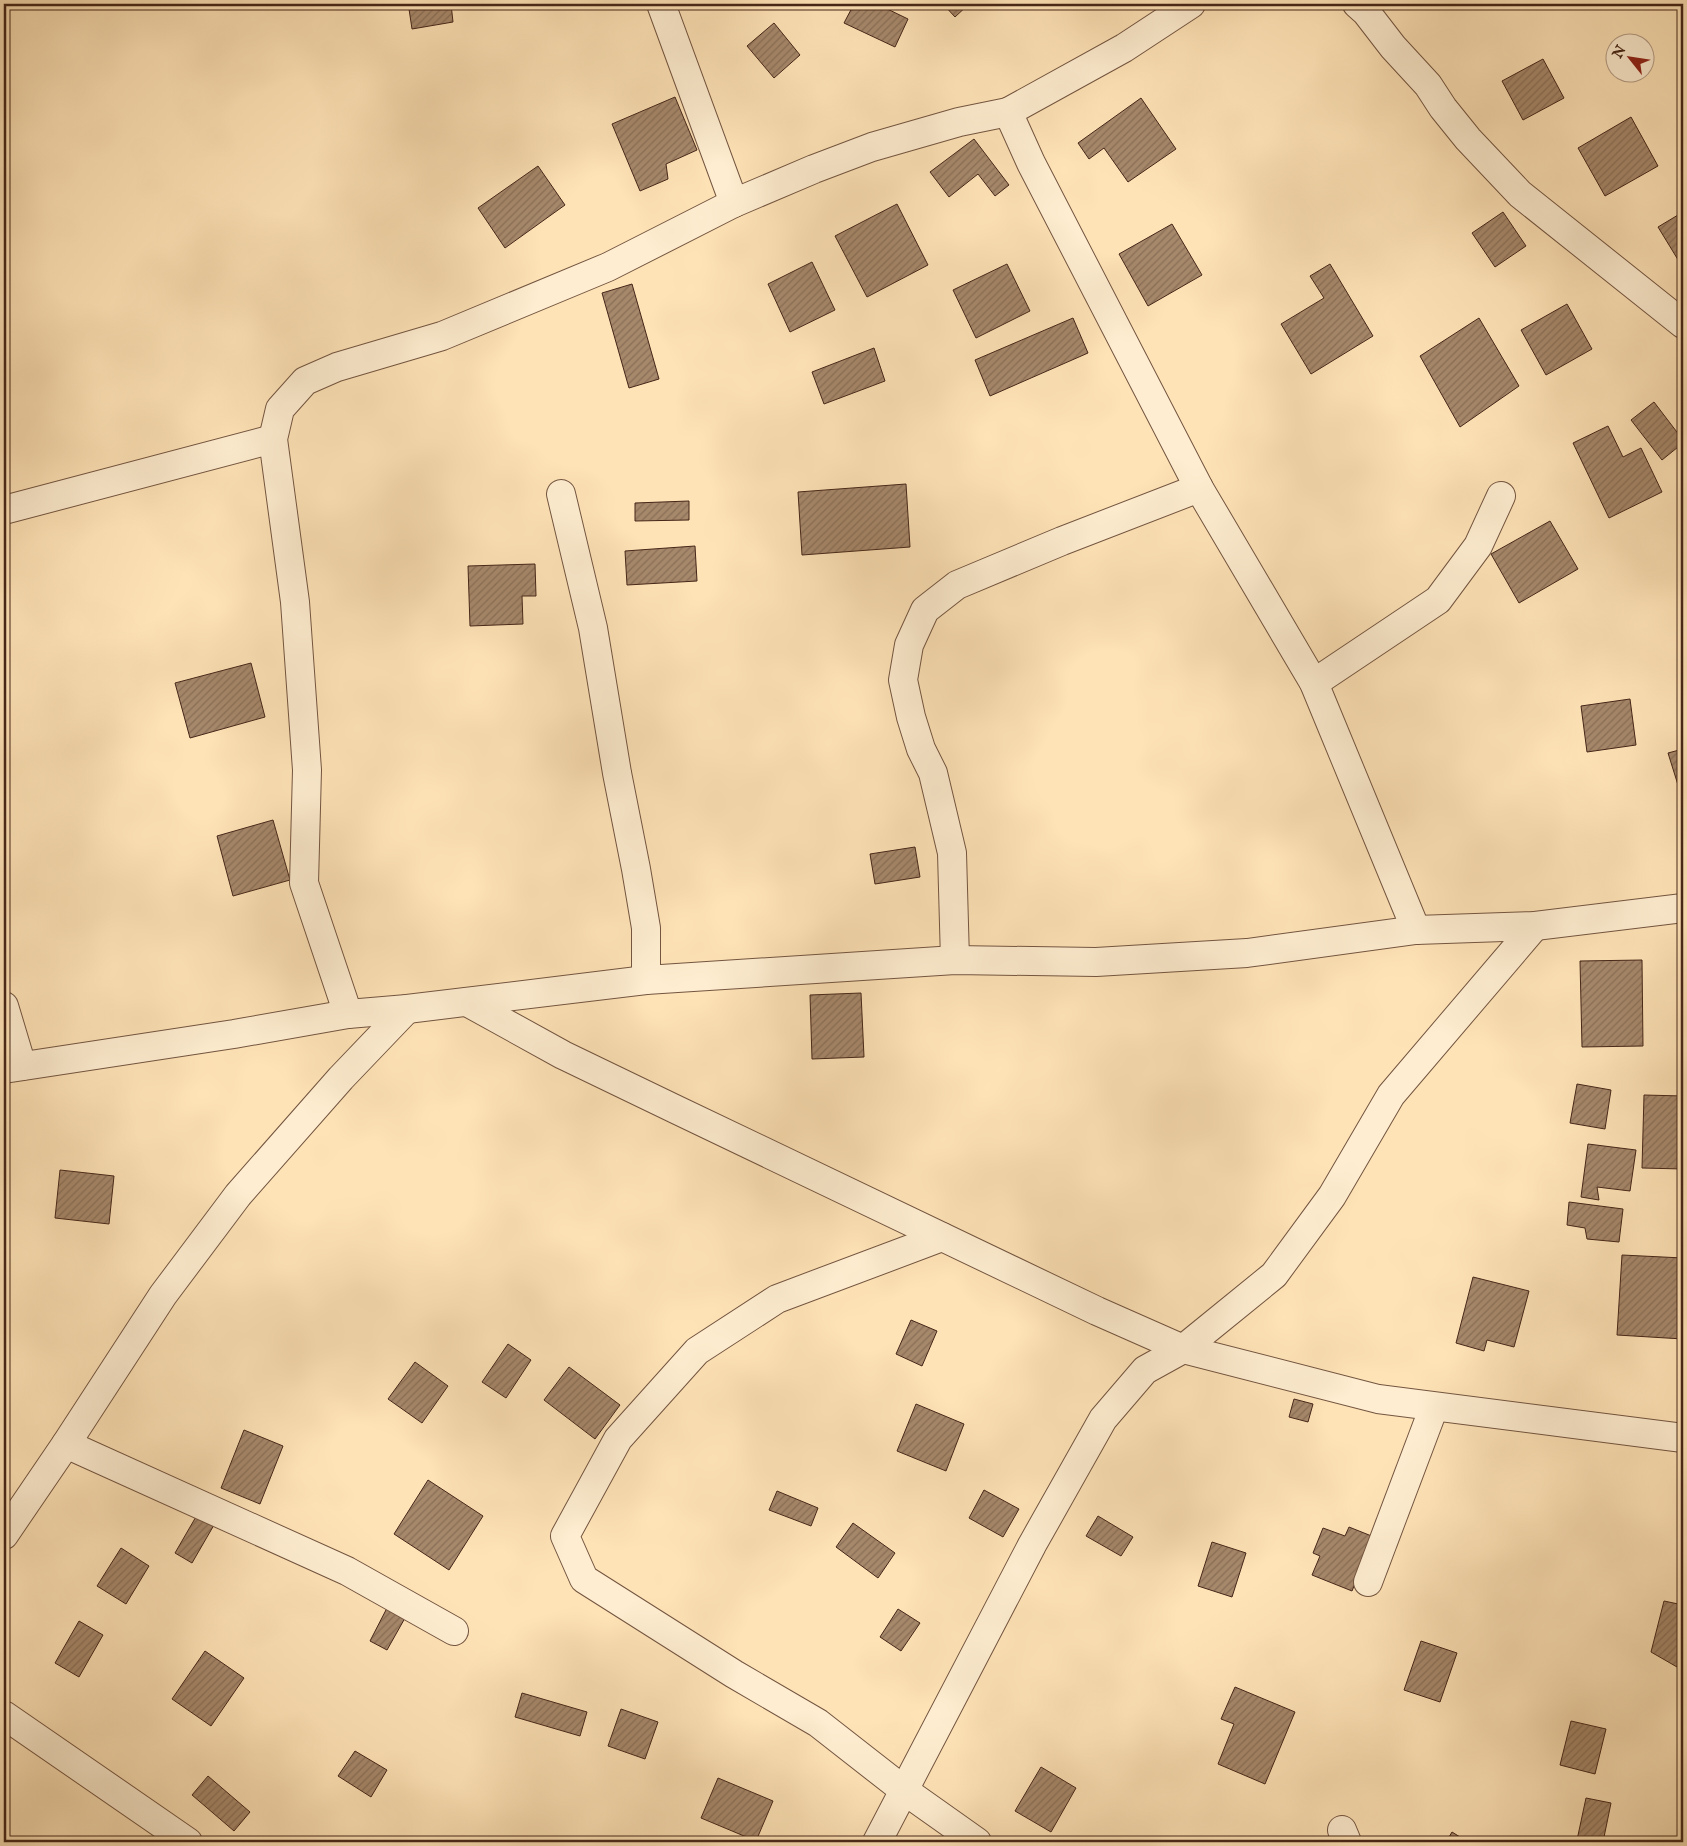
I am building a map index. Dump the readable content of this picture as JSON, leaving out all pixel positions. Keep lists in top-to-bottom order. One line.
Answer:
{"north":"top left"}
